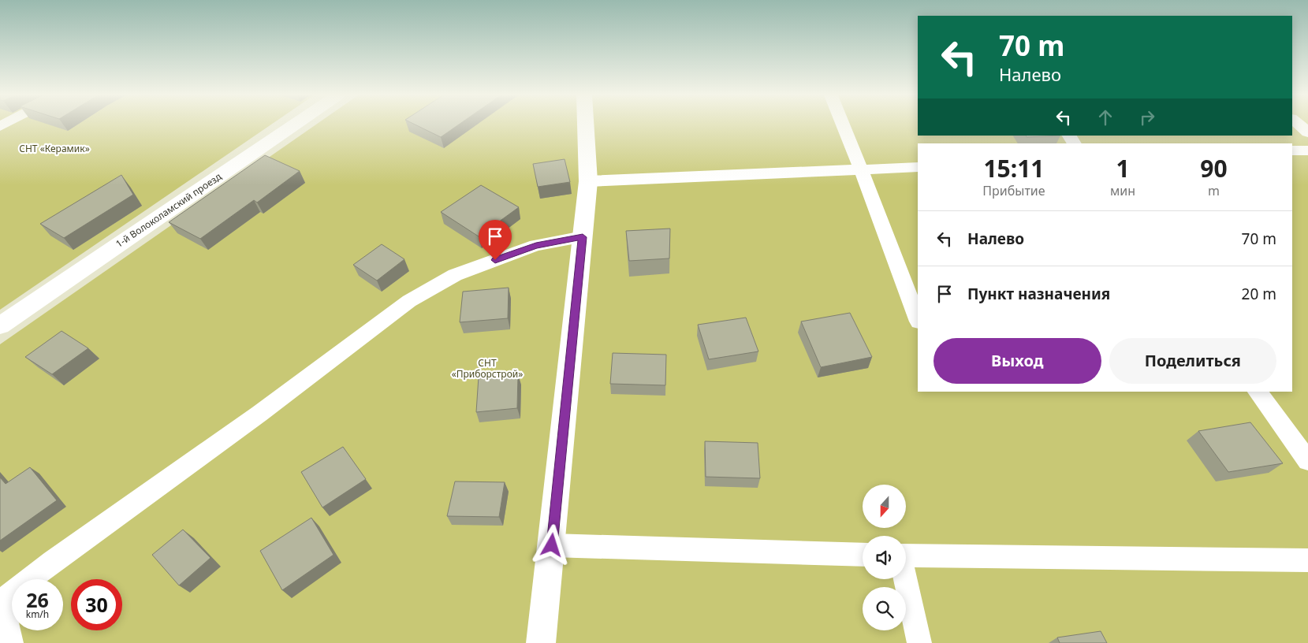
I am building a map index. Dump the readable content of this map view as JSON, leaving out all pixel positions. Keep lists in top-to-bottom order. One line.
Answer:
{"streets":{"street":["1-й Волоколамский проезд"]},"parks":["СНТ «Керамик»","СНТ «Приборстрой»"],"north":"bottom","page":{"turn":["70 m","Налево"],"eta":["15:11","Прибытие","1","мин","90","m"],"list":[{"name":"Налево","value":"70 m"},{"name":"Пункт назначения","value":"20 m"}],"buttons":["Выход","Поделиться"],"speed":"26 km/h","limit":"30"}}
